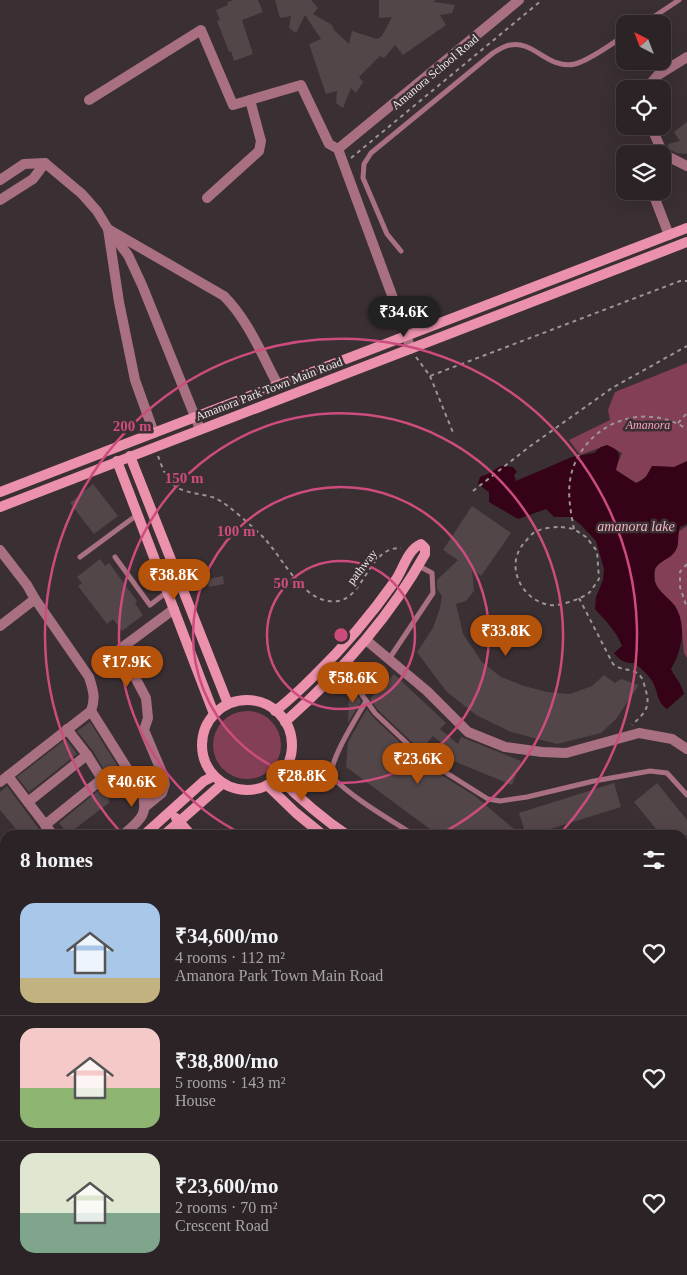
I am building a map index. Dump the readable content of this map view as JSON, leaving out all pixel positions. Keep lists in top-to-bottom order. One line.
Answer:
{"streets":{"main road":["Amanora Park Town Main Road"],"street":["Amanora School Road"],"path":["pathway"]},"crossings":[["Amanora Park Town Main Road","pathway"]],"water":["amanora lake"],"parks":["Amanora"],"north":"top left","page":{"price":["₹34.6K","₹38.8K","₹33.8K","₹17.9K","₹58.6K","₹23.6K","₹28.8K","₹40.6K"],"heading":"8 homes","list":[{"name":"₹34,600/mo","note":"4 rooms · 112 m² · Amanora Park Town Main Road"},{"name":"₹38,800/mo","note":"5 rooms · 143 m² · House"},{"name":"₹23,600/mo","note":"2 rooms · 70 m² · Crescent Road"}]},"rings":["200 m","150 m","100 m","50 m"]}
